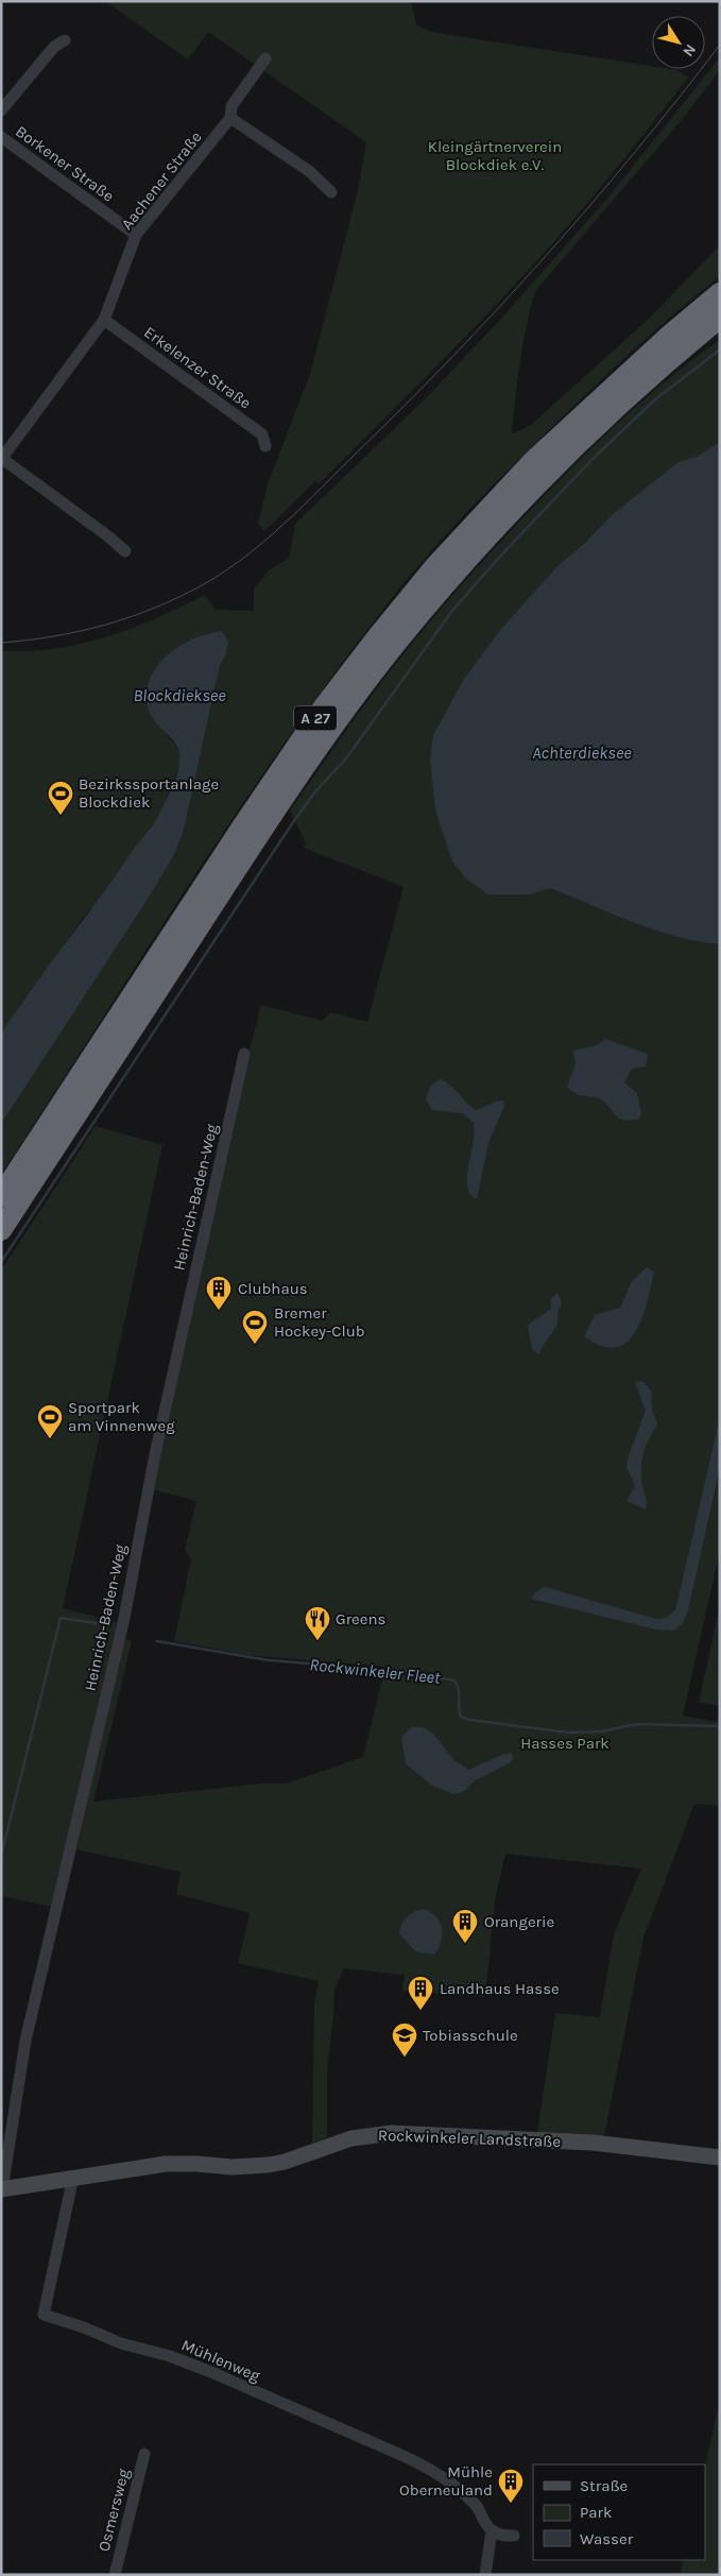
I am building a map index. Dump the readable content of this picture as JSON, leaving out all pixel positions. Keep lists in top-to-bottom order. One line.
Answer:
{"streets":{"highway":["A 27"],"main road":["Rockwinkeler Landstraße"],"street":["Borkener Straße","Aachener Straße","Erkelenzer Straße","Heinrich-Baden-Weg","Mühlenweg","Osmersweg"]},"crossings":[["Borkener Straße","Aachener Straße"],["Aachener Straße","Erkelenzer Straße"],["Heinrich-Baden-Weg","Rockwinkeler Landstraße"],["Rockwinkeler Landstraße","Mühlenweg"]],"water":["Blockdieksee","Achterdieksee","Rockwinkeler Fleet"],"parks":["Kleingärtnerverein Blockdiek e.V.","Hasses Park"],"places":{"sports":["Bezirkssportanlage Blockdiek","Bremer Hockey-Club","Sportpark am Vinnenweg"],"building":["Clubhaus","Orangerie","Landhaus Hasse","Mühle Oberneuland"],"restaurant":["Greens"],"school or university":["Tobiasschule"]},"legend":["Straße","Park","Wasser"],"north":"bottom right"}
